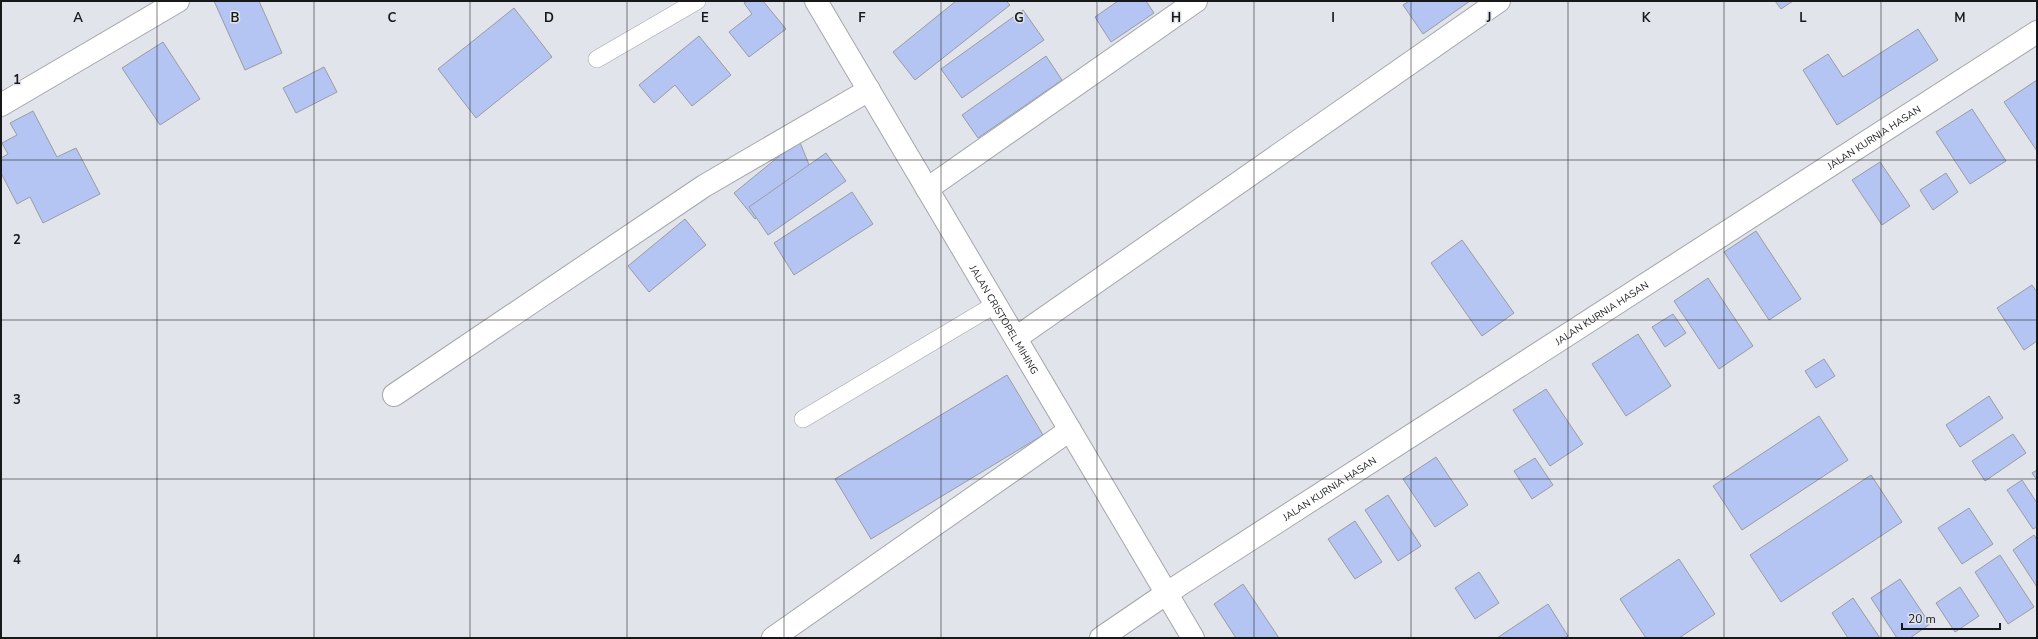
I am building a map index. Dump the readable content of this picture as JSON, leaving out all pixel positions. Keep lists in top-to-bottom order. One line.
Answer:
{"streets":{"street":["JALAN KURNIA HASAN","JALAN CRISTOPEL MIHING"]},"crossings":[["JALAN KURNIA HASAN","JALAN CRISTOPEL MIHING"]],"scale_bar":"20 m","grid":{"columns":["A","B","C","D","E","F","G","H","I","J","K","L","M"],"rows":["1","2","3","4"]}}
